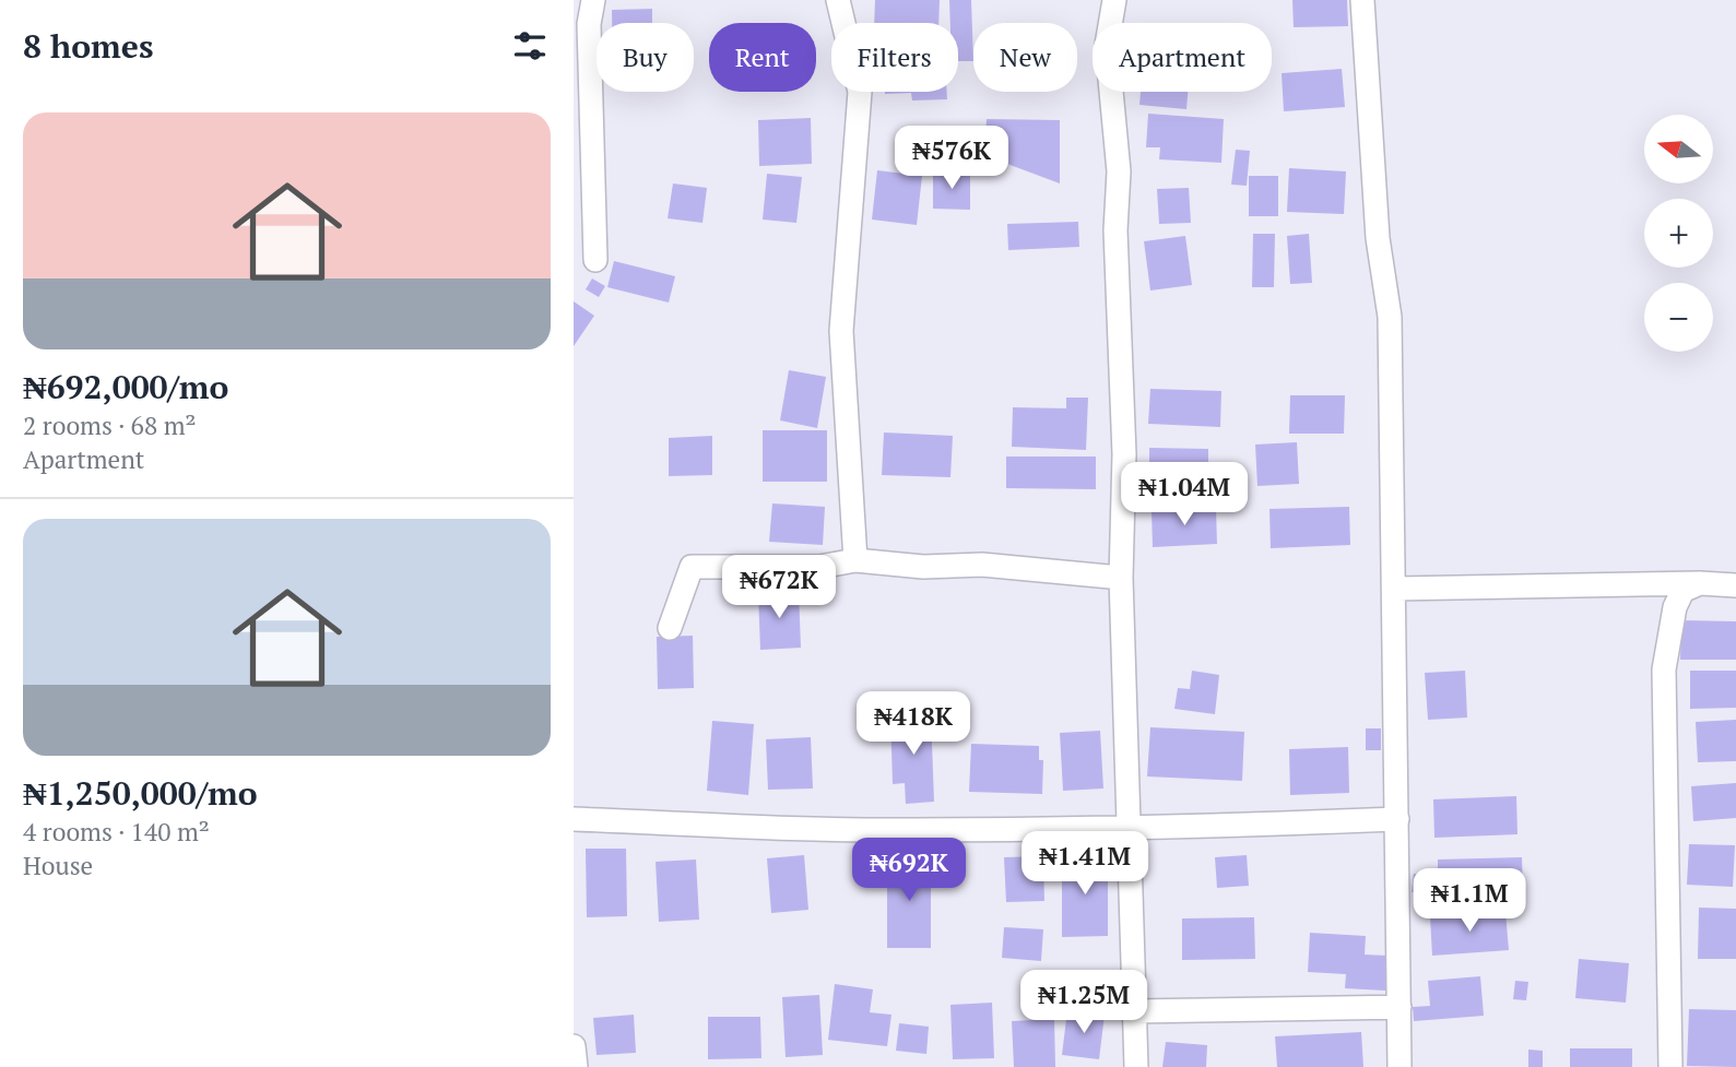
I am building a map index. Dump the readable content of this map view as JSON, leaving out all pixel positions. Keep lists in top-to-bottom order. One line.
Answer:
{"north":"left","page":{"heading":"8 homes","chip":["Buy","Rent","Filters","New","Apartment"],"list":[{"name":"₦692,000/mo","note":"2 rooms · 68 m² · Apartment"},{"name":"₦1,250,000/mo","note":"4 rooms · 140 m² · House"}],"map_buttons":["+","−"],"price":["₦576K","₦1.04M","₦672K","₦418K","₦1.41M","₦692K","₦1.1M","₦1.25M"]}}
